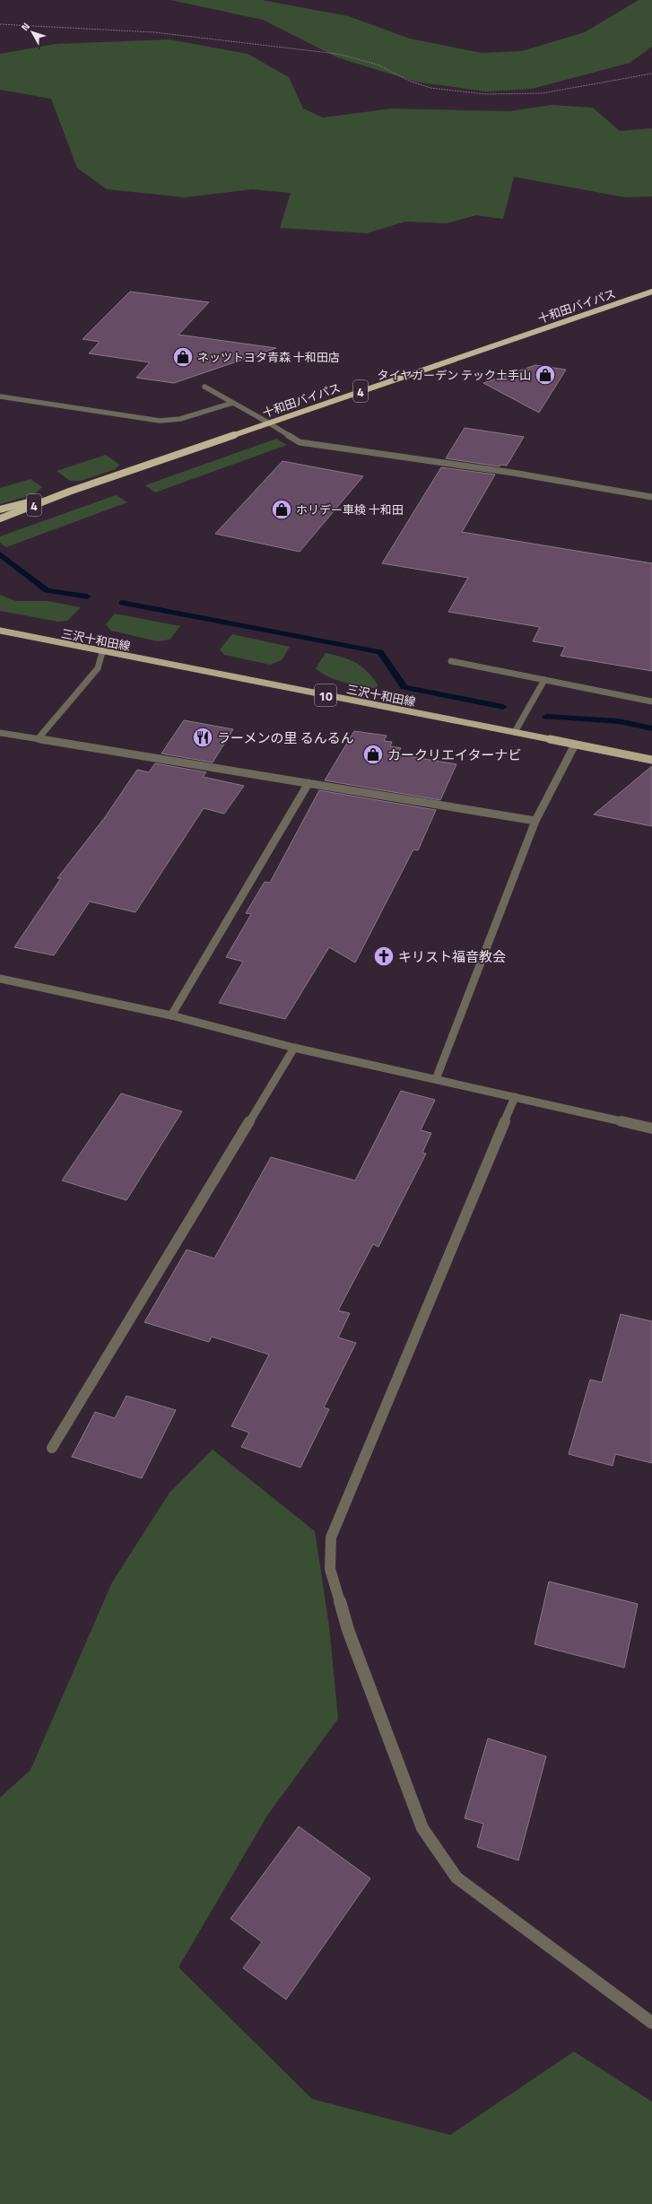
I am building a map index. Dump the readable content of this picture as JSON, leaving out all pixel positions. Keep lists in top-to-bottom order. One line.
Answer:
{"streets":{"highway":["十和田バイパス","4"],"main road":["三沢十和田線","10"]},"crossings":[["十和田バイパス","4"]],"places":{"shop":["ネッツトヨタ青森 十和田店","タイヤガーデン テック土手山","ホリデー車検 十和田","カークリエイターナビ"],"restaurant":["ラーメンの里 るんるん"],"church":["キリスト福音教会"]},"north":"top left"}
